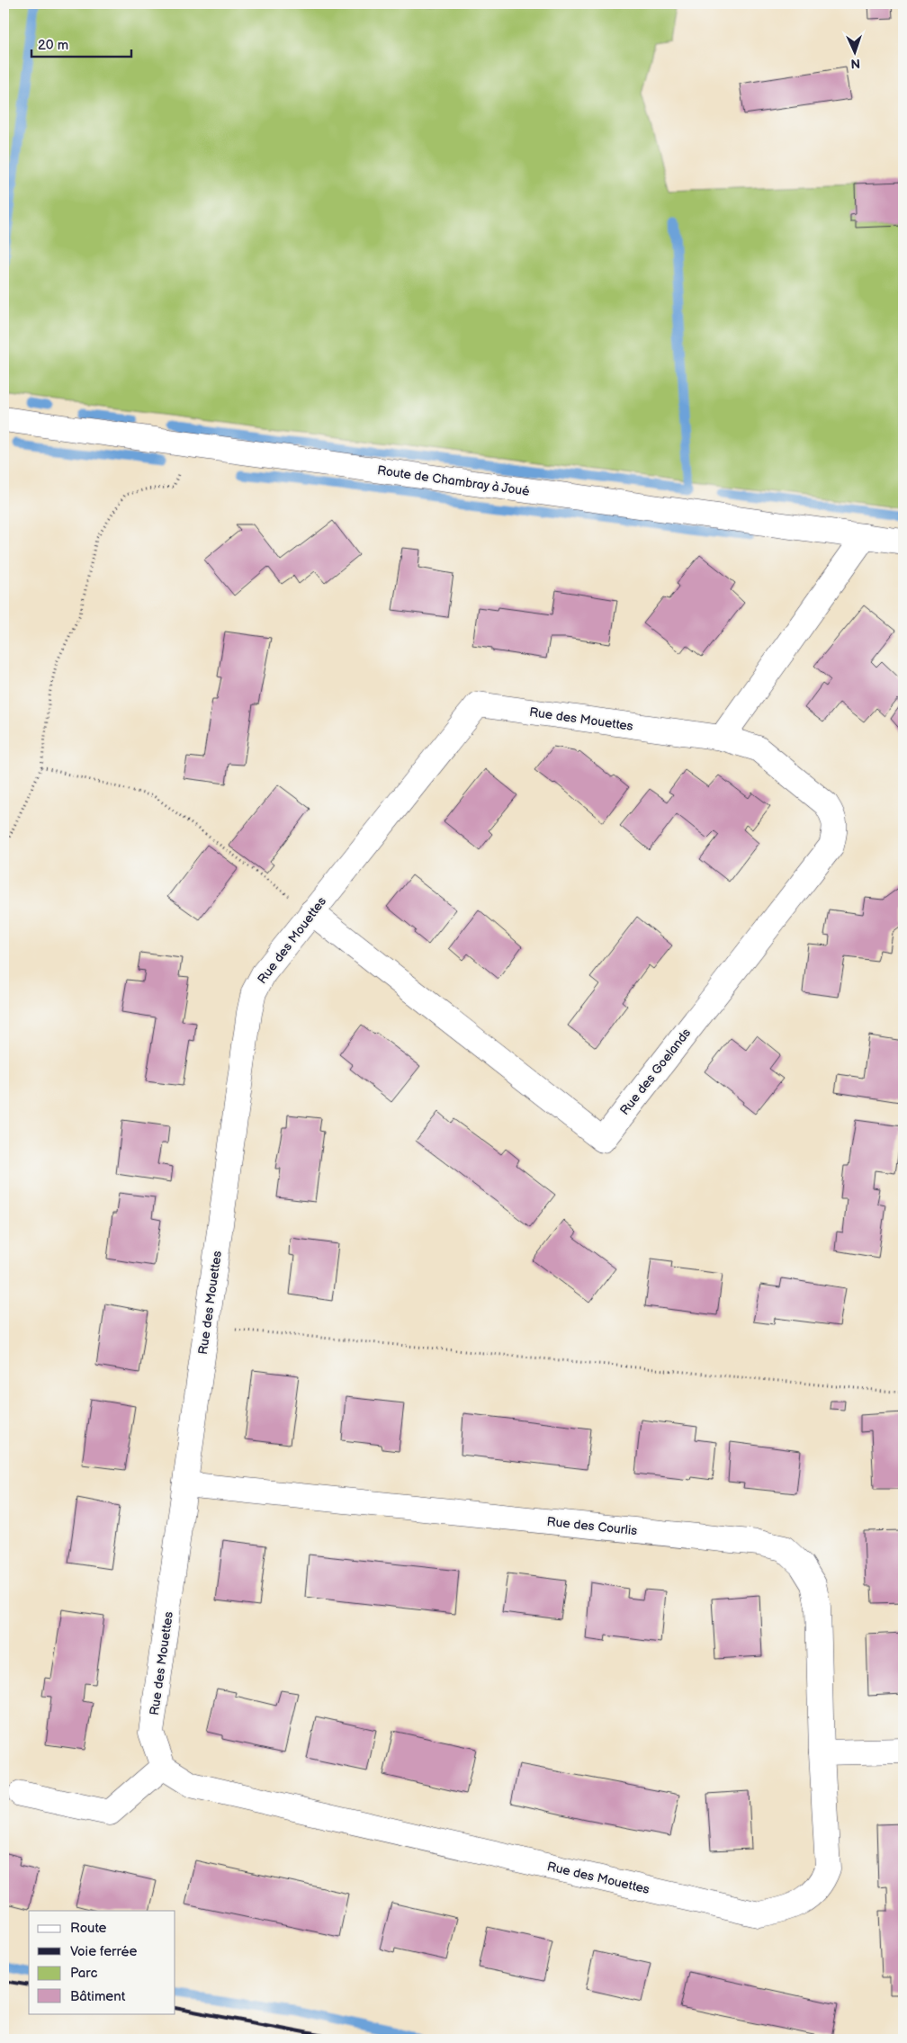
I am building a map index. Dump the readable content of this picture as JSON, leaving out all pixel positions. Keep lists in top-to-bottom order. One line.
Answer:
{"streets":{"street":["Route de Chambray à Joué","Rue des Mouettes","Rue des Goelands","Rue des Courlis"]},"crossings":[["Rue des Mouettes","Rue des Goelands"],["Rue des Mouettes","Rue des Courlis"]],"legend":["Route","Voie ferrée","Parc","Bâtiment"],"scale_bar":"20 m","north":"bottom"}
